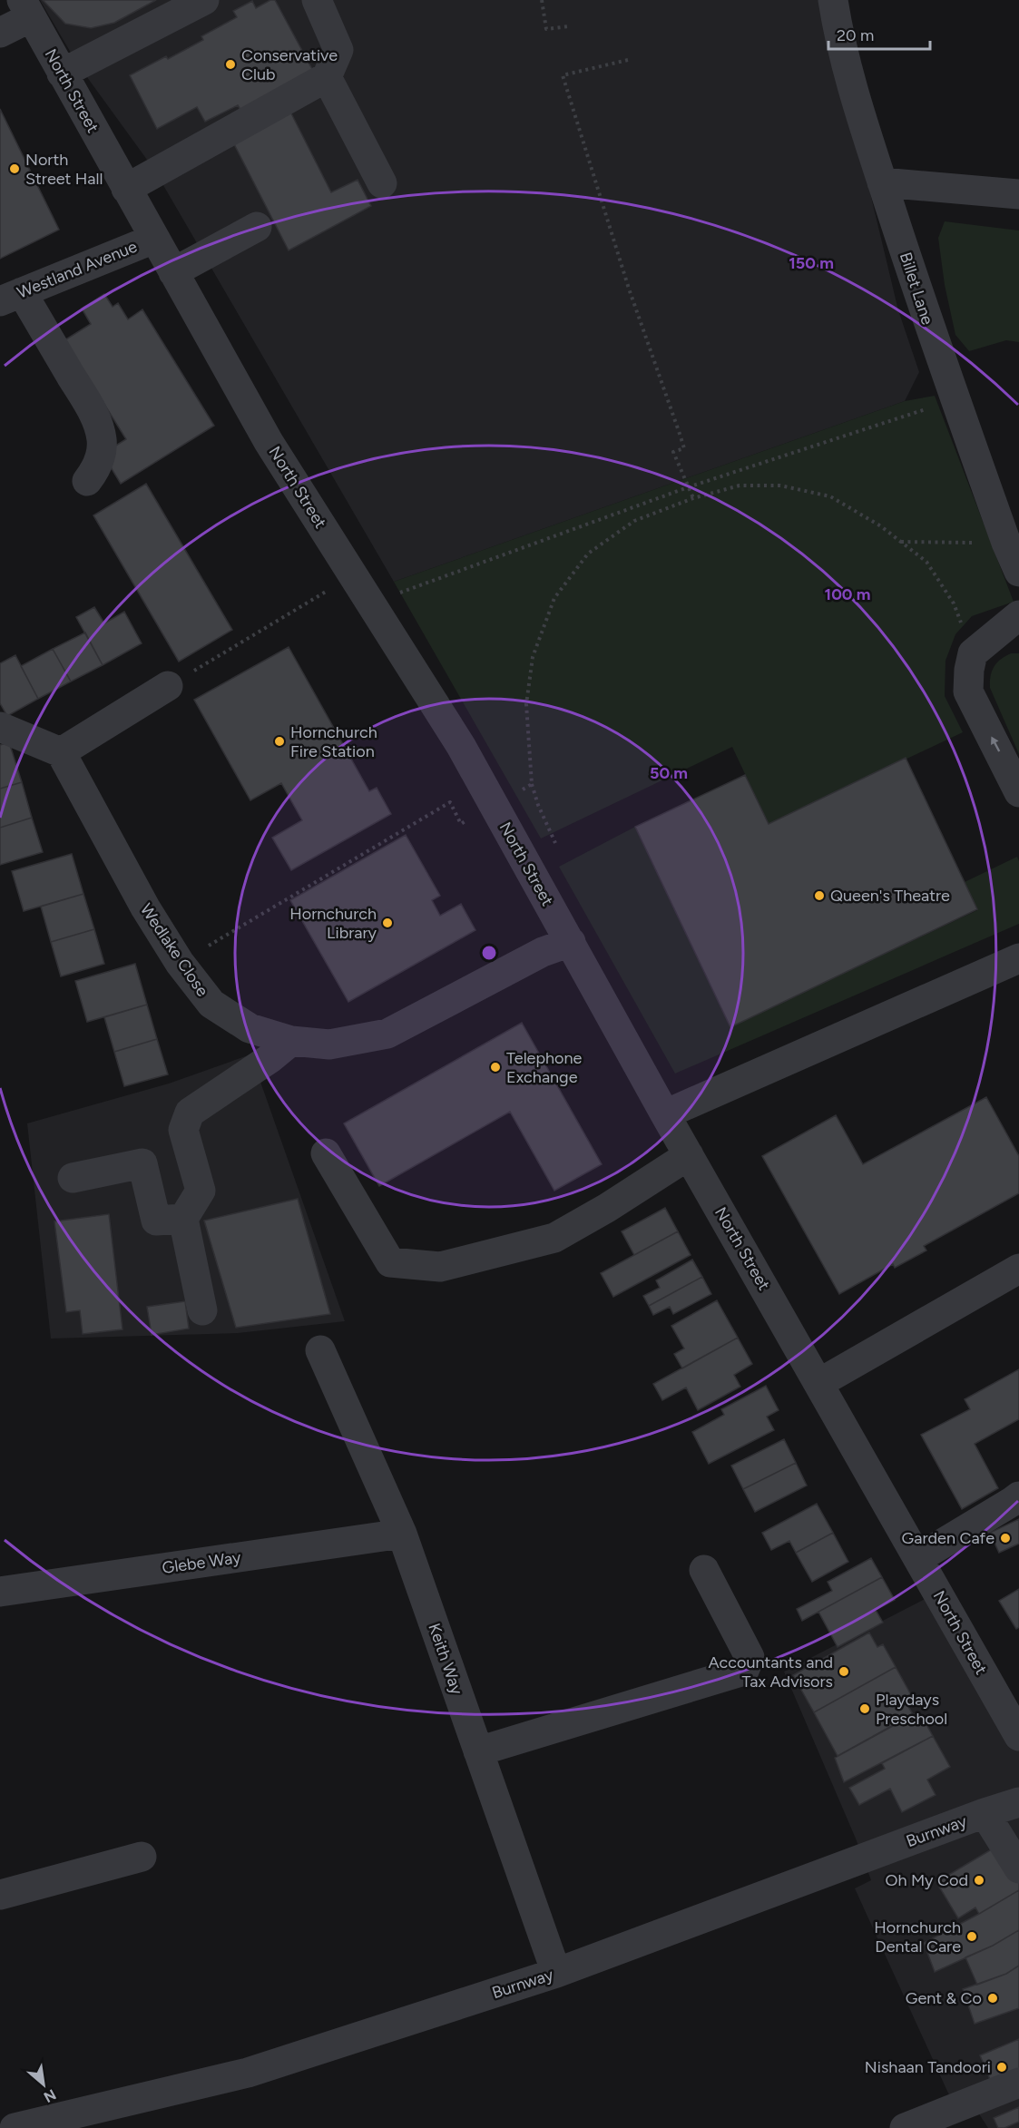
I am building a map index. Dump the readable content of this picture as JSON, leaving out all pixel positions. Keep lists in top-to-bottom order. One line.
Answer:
{"streets":{"street":["North Street","Westland Avenue","Billet Lane","Wedlake Close","Glebe Way","Keith Way","Burnway"]},"crossings":[["North Street","Westland Avenue"],["North Street","Wedlake Close"],["Glebe Way","Keith Way"],["Keith Way","Burnway"]],"places":["Conservative Club","North Street Hall","Hornchurch Fire Station","Queen's Theatre","Hornchurch Library","Telephone Exchange","Garden Cafe","Accountants and Tax Advisors","Playdays Preschool","Oh My Cod","Hornchurch Dental Care","Gent & Co","Nishaan Tandoori"],"scale_bar":"20 m","north":"bottom right","rings":["150 m","100 m","50 m"]}
